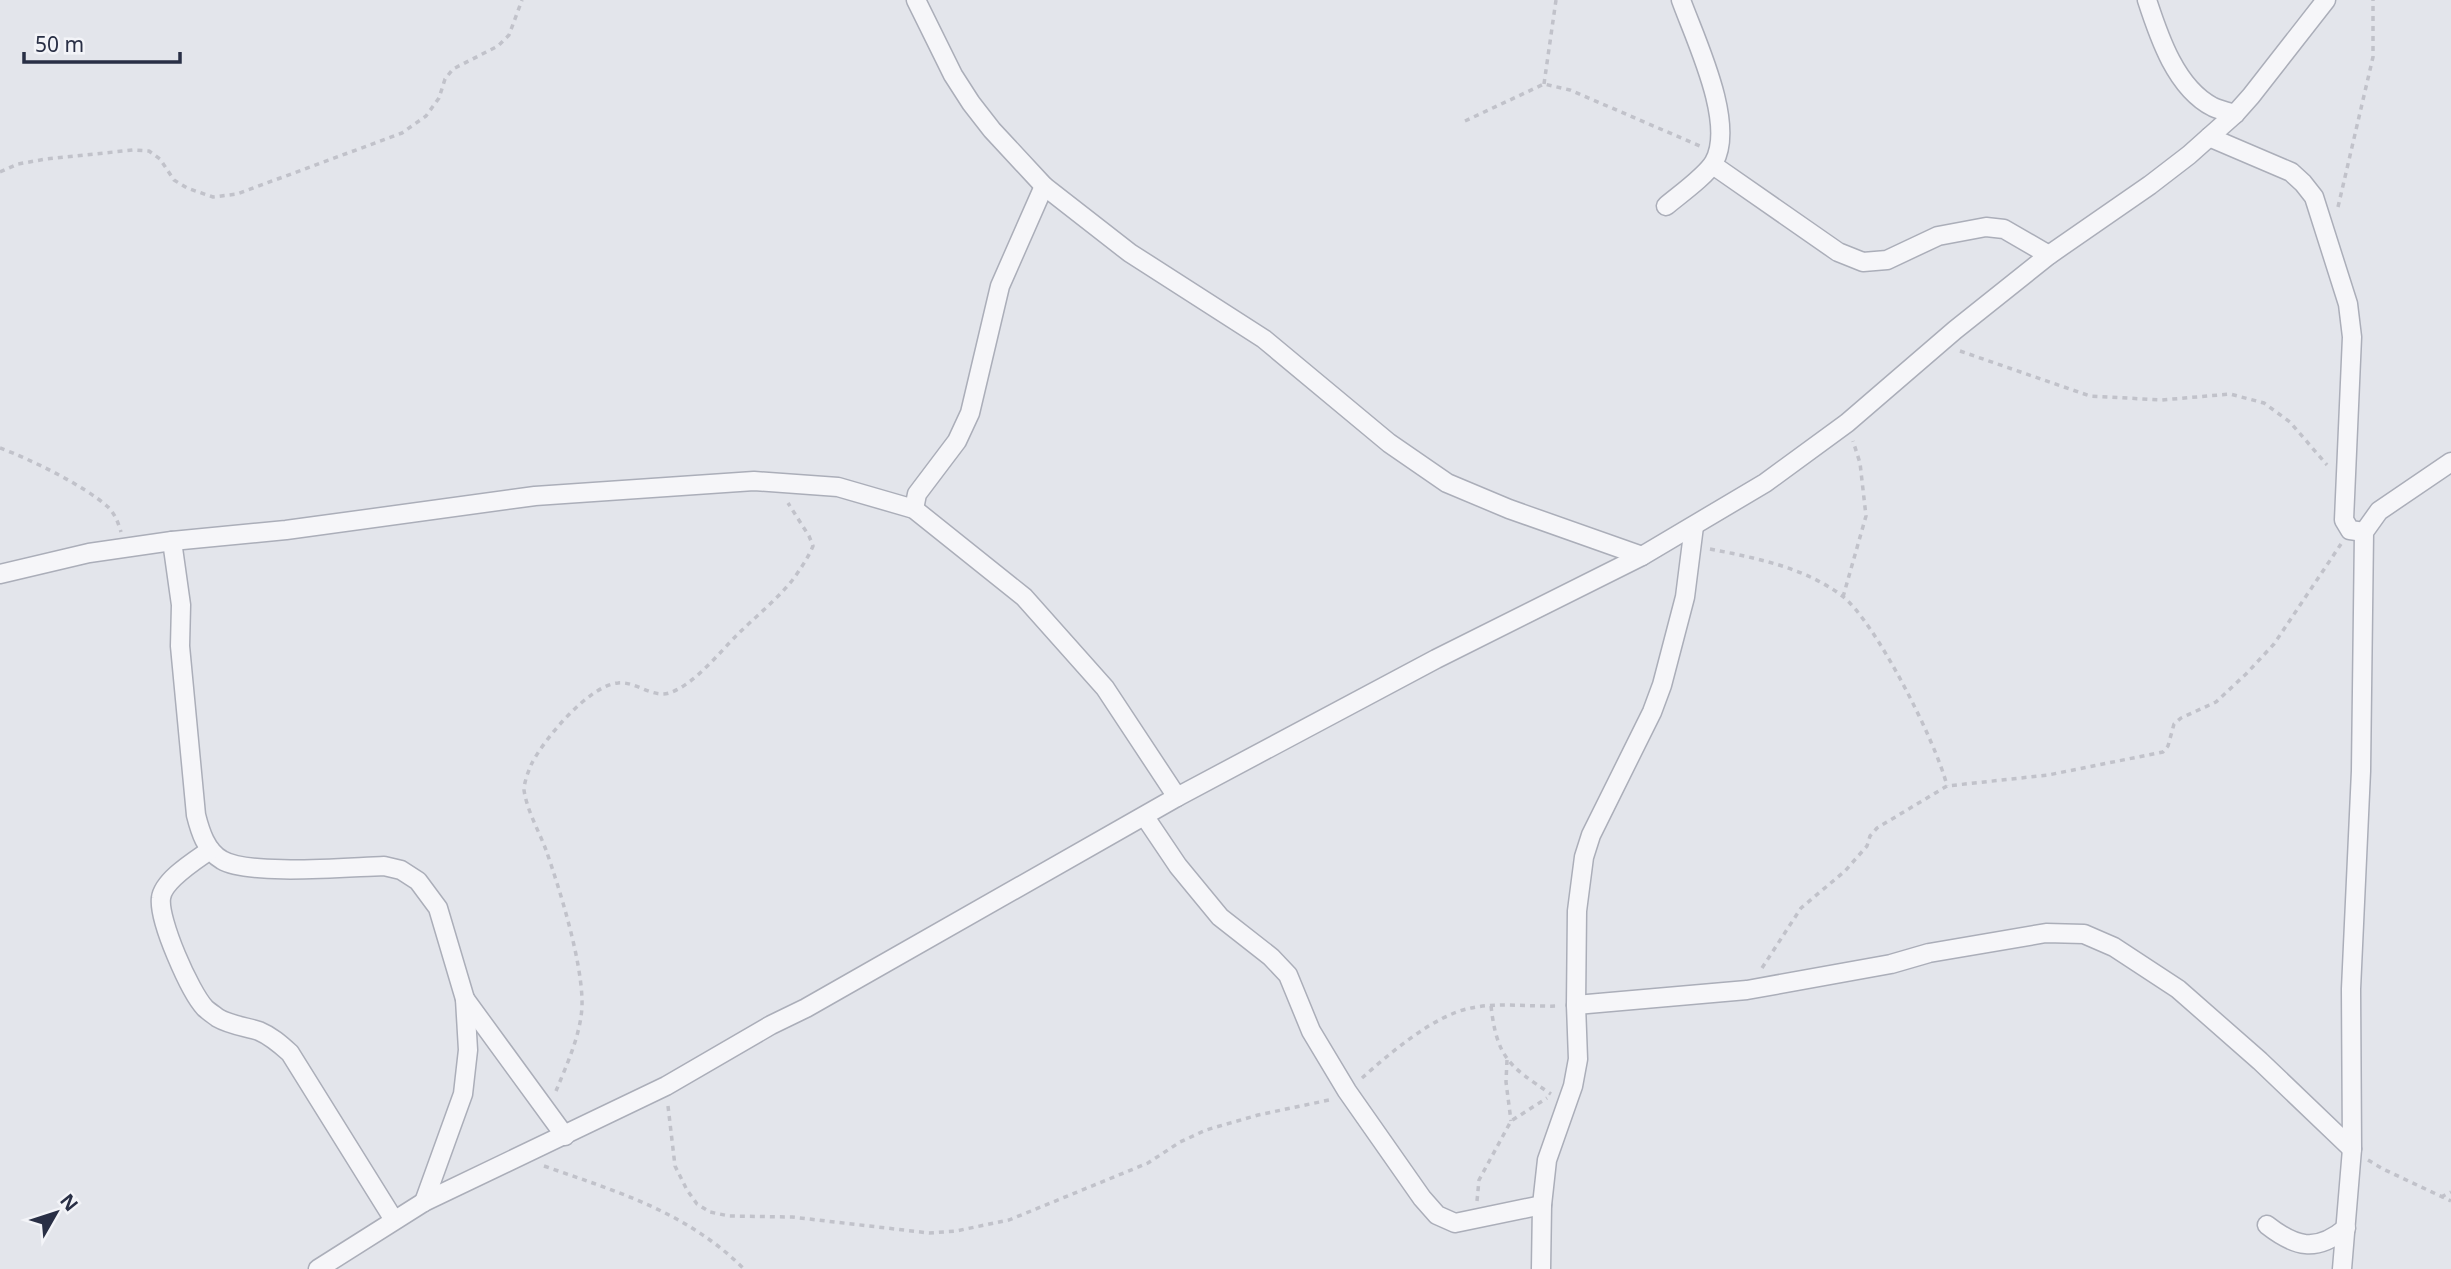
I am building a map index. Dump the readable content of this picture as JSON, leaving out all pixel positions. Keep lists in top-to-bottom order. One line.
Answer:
{"scale_bar":"50 m","north":"top right"}
